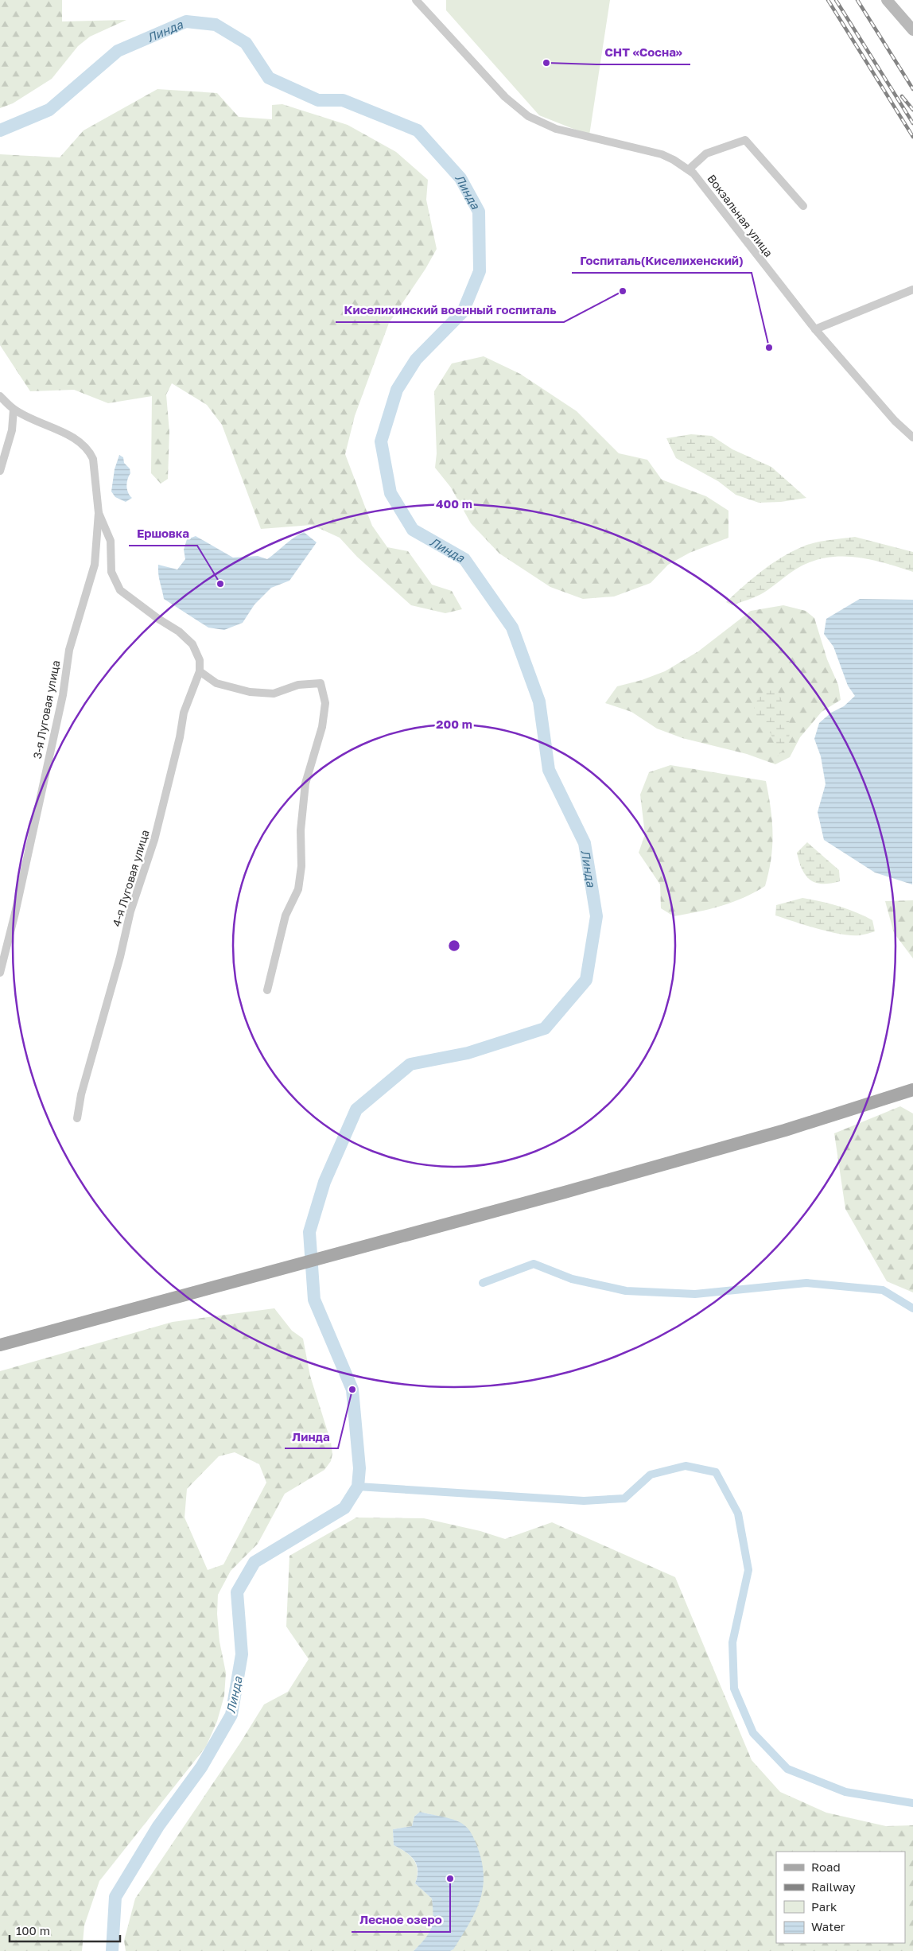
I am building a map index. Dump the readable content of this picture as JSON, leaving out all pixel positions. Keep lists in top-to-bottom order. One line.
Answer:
{"streets":{"street":["Вокзальная улица","3-я Луговая улица","4-я Луговая улица"]},"water":["Линда"],"places":["СНТ «Сосна»","Киселихинский военный госпиталь","Госпиталь(Киселихенский)","Ершовка","Линда","Лесное озеро"],"legend":["Road","Railway","Park","Water"],"scale_bar":"100 m","rings":["400 m","200 m"]}
